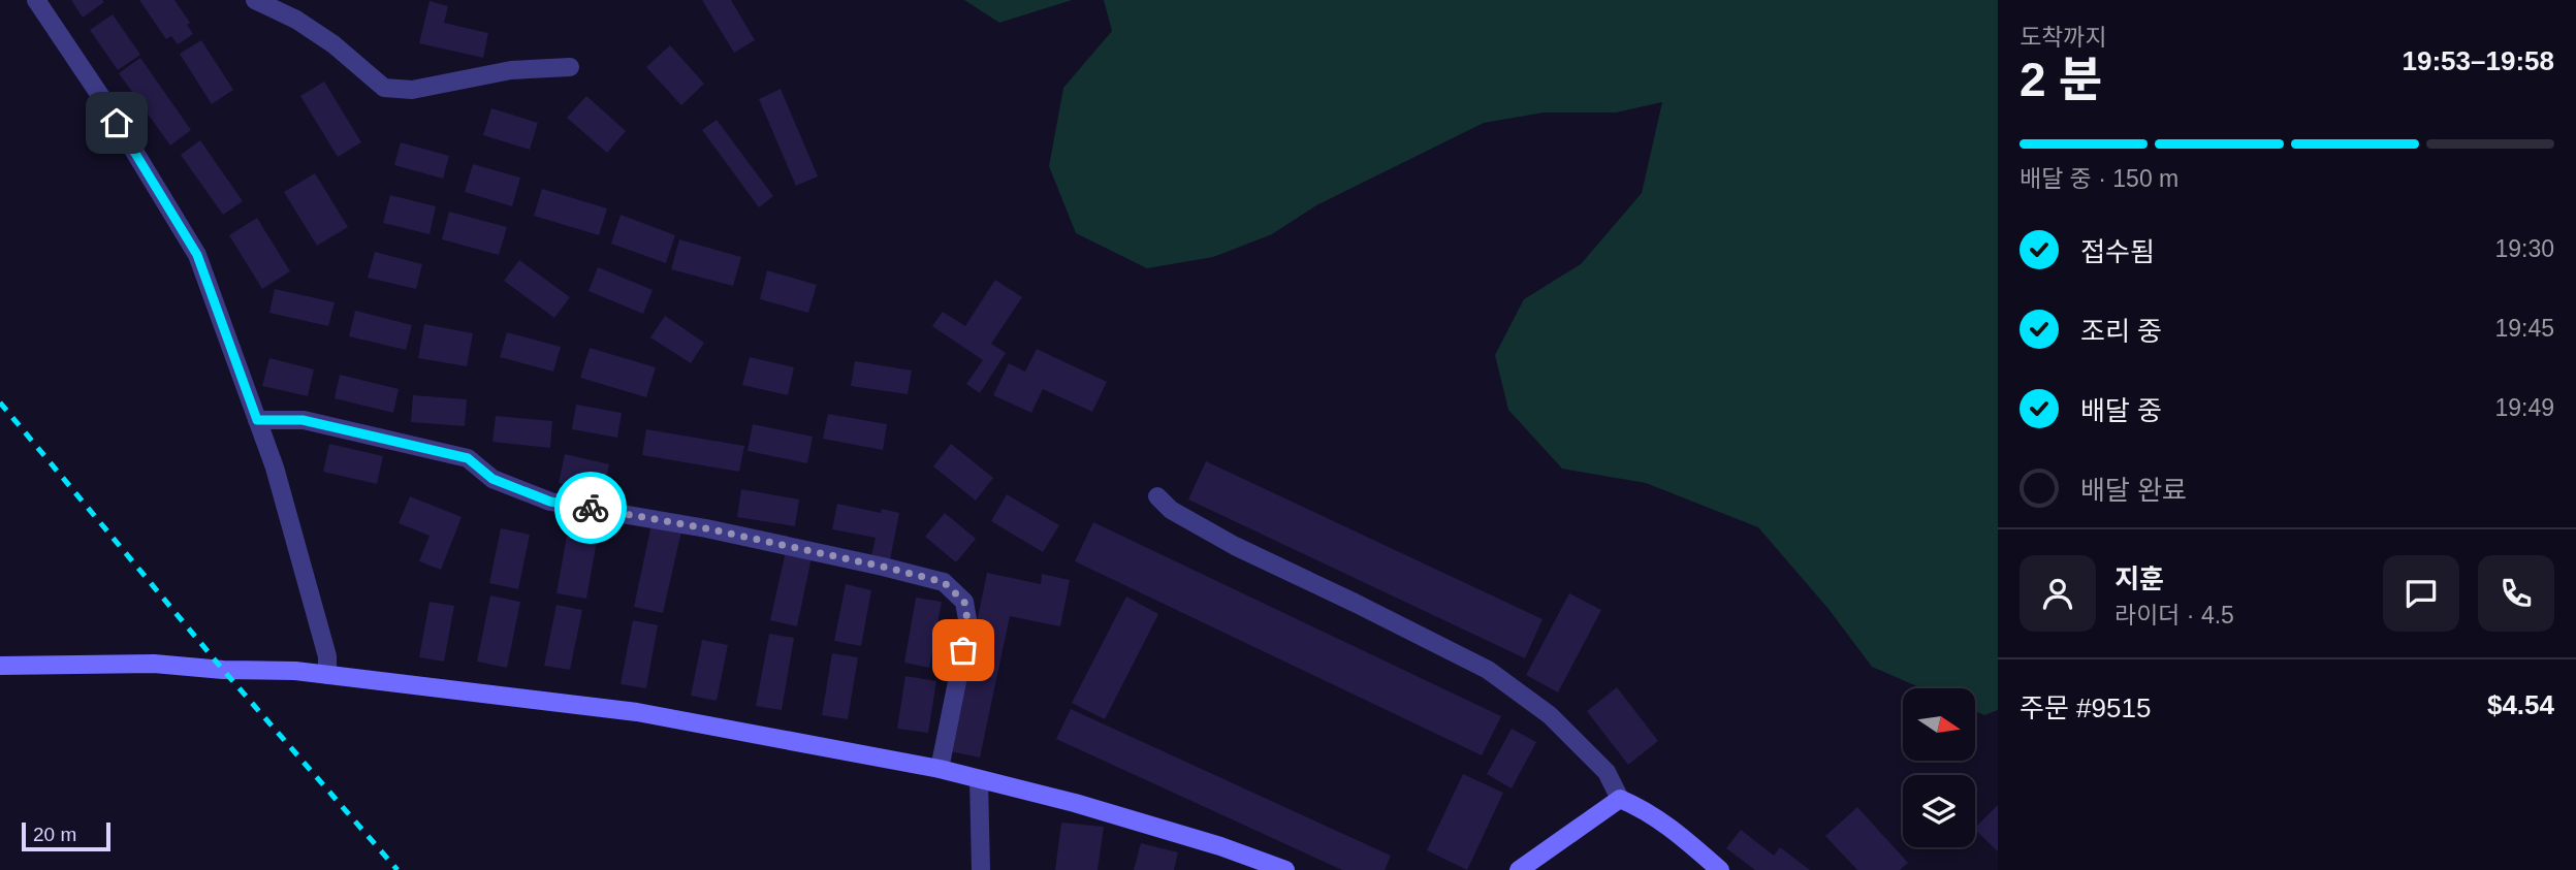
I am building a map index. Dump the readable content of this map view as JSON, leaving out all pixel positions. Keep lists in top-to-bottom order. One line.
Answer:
{"scale_bar":"20 m","north":"right","page":{"heading":["2 분","도착까지","19:53–19:58"],"panel":["지훈","라이더 · 4.5","주문 #9515","$4.54"],"bar":"배달 중 · 150 m","list":[["접수됨","19:30"],["조리 중","19:45"],["배달 중","19:49"],"배달 완료"],"scale":"20 m"}}
